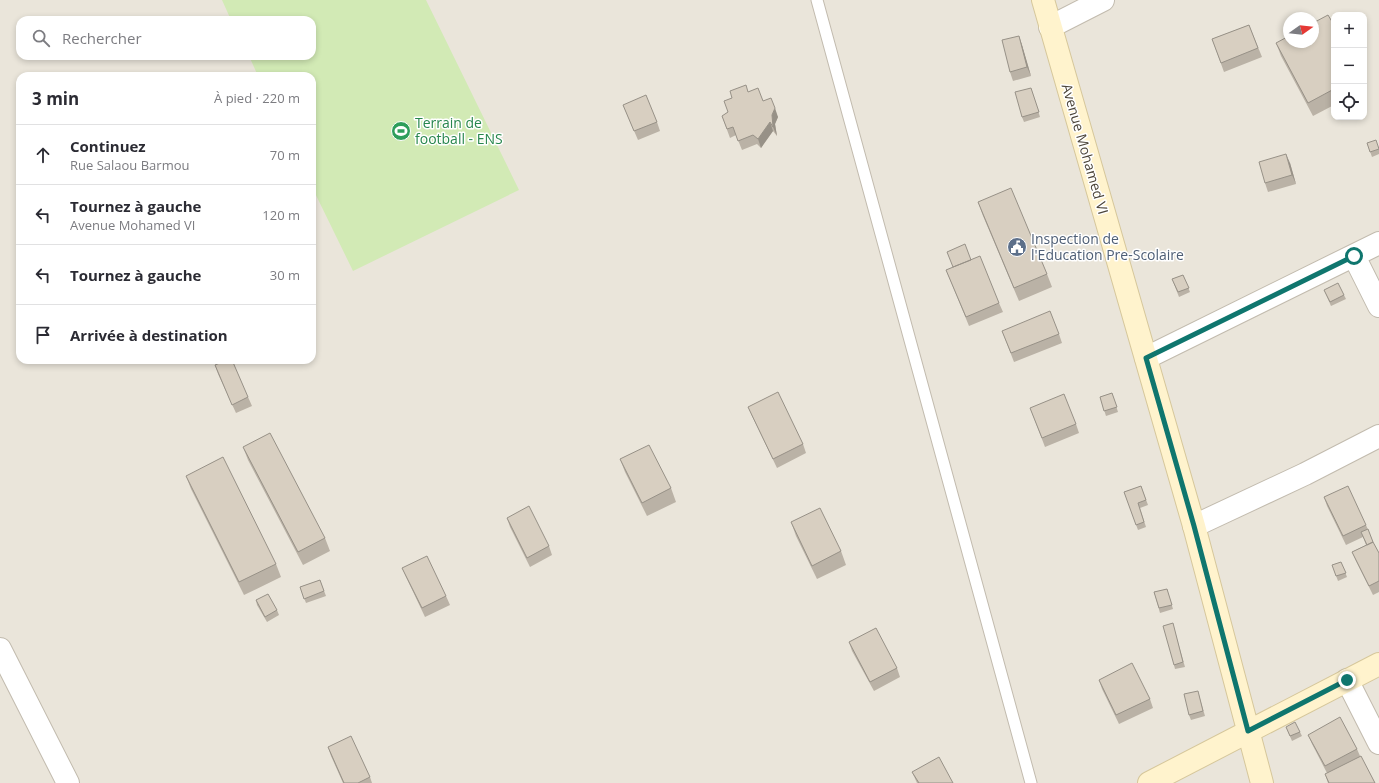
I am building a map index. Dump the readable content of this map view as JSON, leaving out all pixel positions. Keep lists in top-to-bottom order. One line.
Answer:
{"streets":{"street":["Avenue Mohamed VI"]},"places":{"sports":["Terrain de football - ENS"],"public building":["Inspection de l'Education Pre-Scolaire"]},"north":"right","page":{"map_buttons":["+","−"],"search":"Rechercher","heading":["3 min","À pied · 220 m"],"list":[["Continuez","Rue Salaou Barmou","70 m"],["Tournez à gauche","Avenue Mohamed VI","120 m"],["Tournez à gauche","30 m"],"Arrivée à destination"]}}
